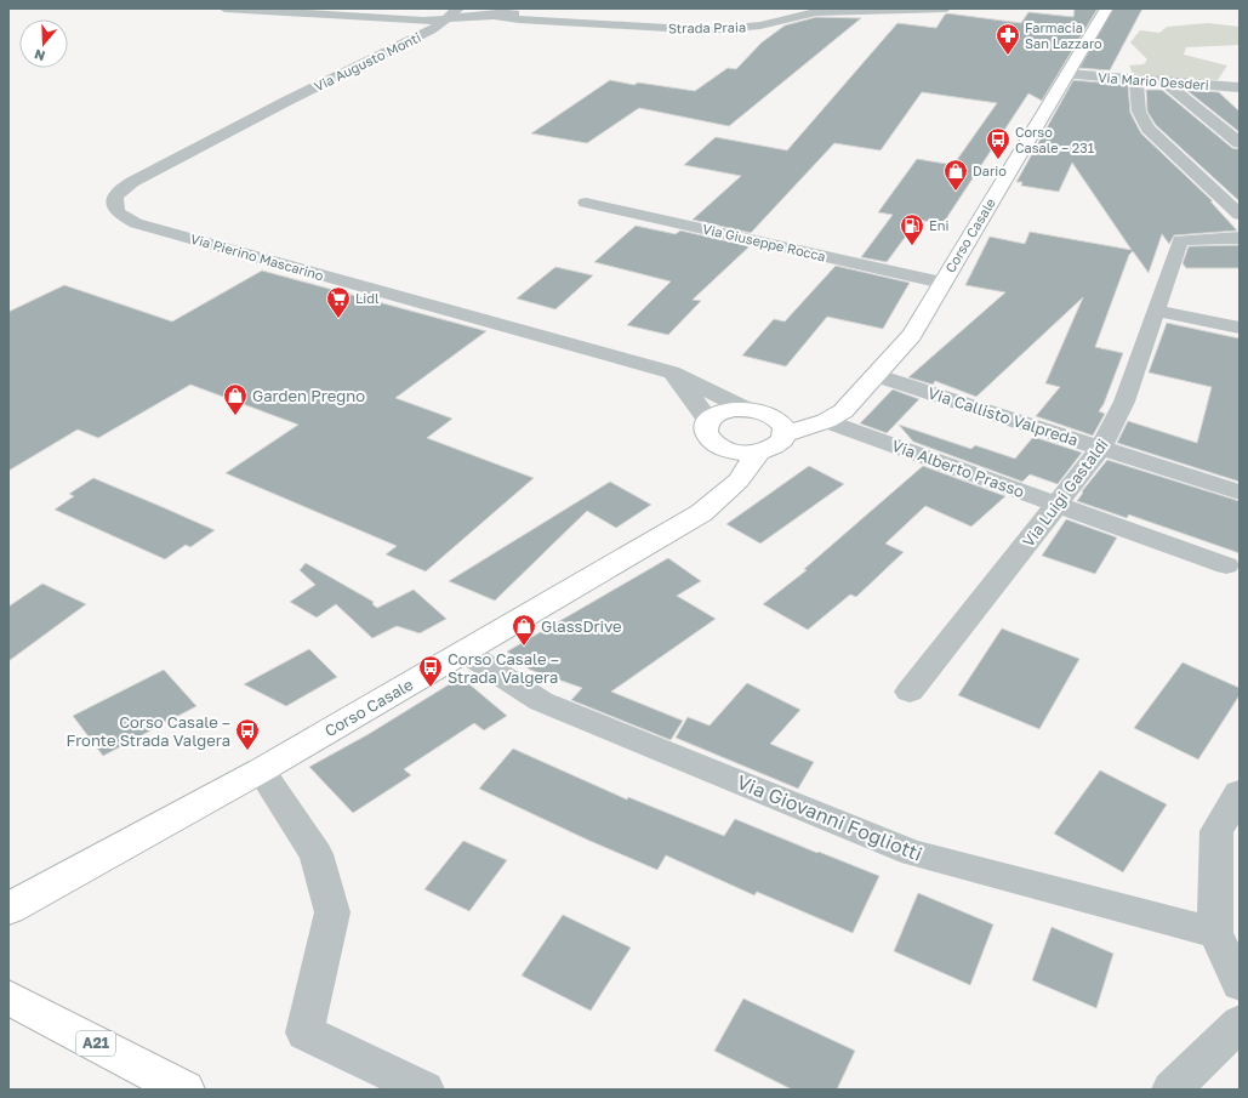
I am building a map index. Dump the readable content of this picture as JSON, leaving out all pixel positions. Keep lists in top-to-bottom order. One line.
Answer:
{"streets":{"main road":["Corso Casale","A21"],"street":["Strada Praia","Via Augusto Monti","Via Mario Desderi","Via Giuseppe Rocca","Via Pierino Mascarino","Via Callisto Valpreda","Via Alberto Prasso","Via Luigi Gastaldi","Via Giovanni Fogliotti"]},"crossings":[["Via Augusto Monti","Via Pierino Mascarino"],["Via Mario Desderi","Corso Casale"],["Corso Casale","Via Giuseppe Rocca"],["Corso Casale","Via Callisto Valpreda"],["Corso Casale","Via Alberto Prasso"],["Corso Casale","Via Giovanni Fogliotti"],["Via Callisto Valpreda","Via Luigi Gastaldi"],["Via Alberto Prasso","Via Luigi Gastaldi"]],"places":{"pharmacy":["Farmacia San Lazzaro"],"bus stop":["Corso Casale – 231","Corso Casale – Strada Valgera","Corso Casale – Fronte Strada Valgera"],"shop":["Dario","Garden Pregno","GlassDrive"],"fuel station":["Eni"],"supermarket":["Lidl"]},"north":"bottom"}
